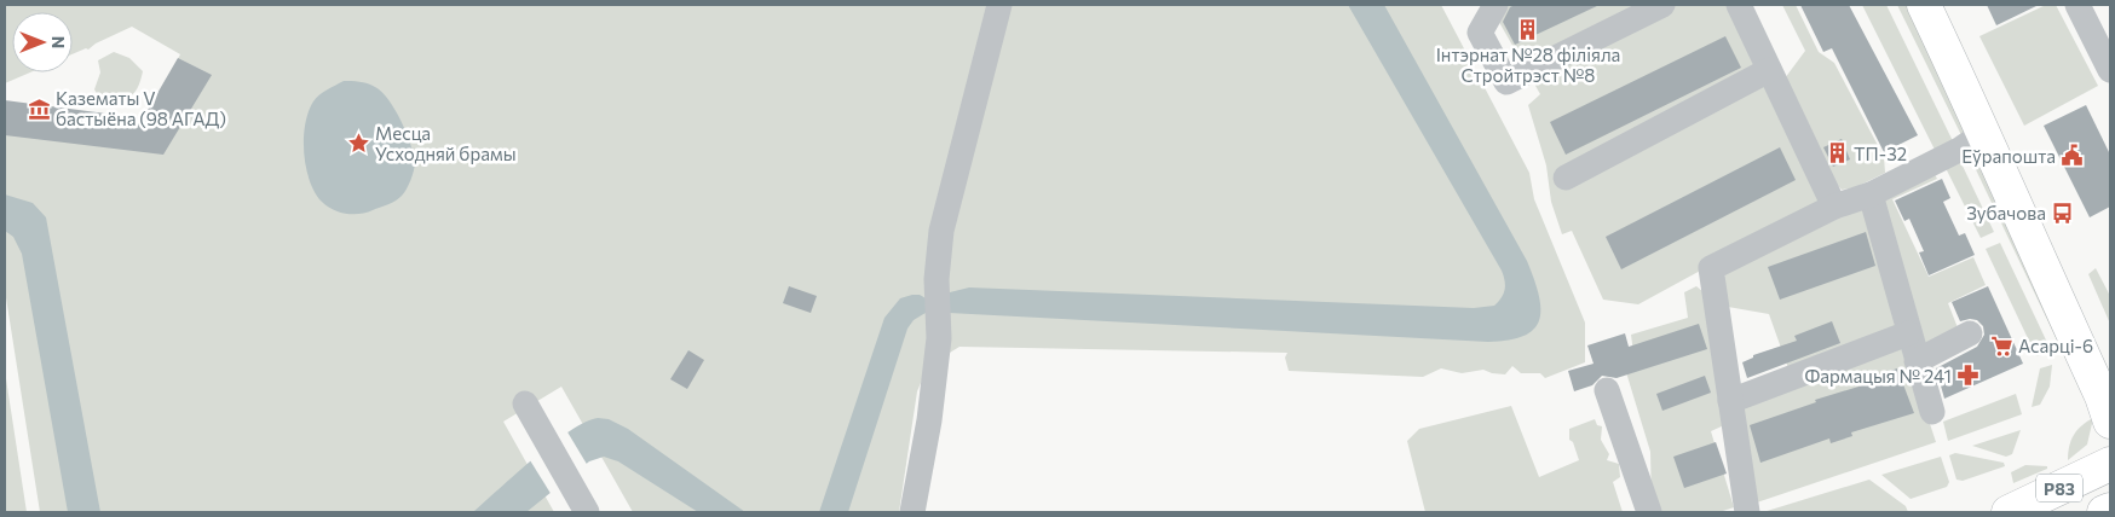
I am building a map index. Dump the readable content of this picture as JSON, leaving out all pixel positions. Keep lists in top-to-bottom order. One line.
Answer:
{"streets":{"main road":["Р83"]},"places":{"building":["Інтэрнат №28 фiлiяла Стройтрэст №8","ТП-32"],"museum":["Казематы V бастыёна (98 АГАД)"],"place":["Месца Усходняй брамы"],"public building":["Еўрапошта"],"bus stop":["Зубачова"],"supermarket":["Асарці-6"],"pharmacy":["Фармацыя № 241"]},"north":"right"}
